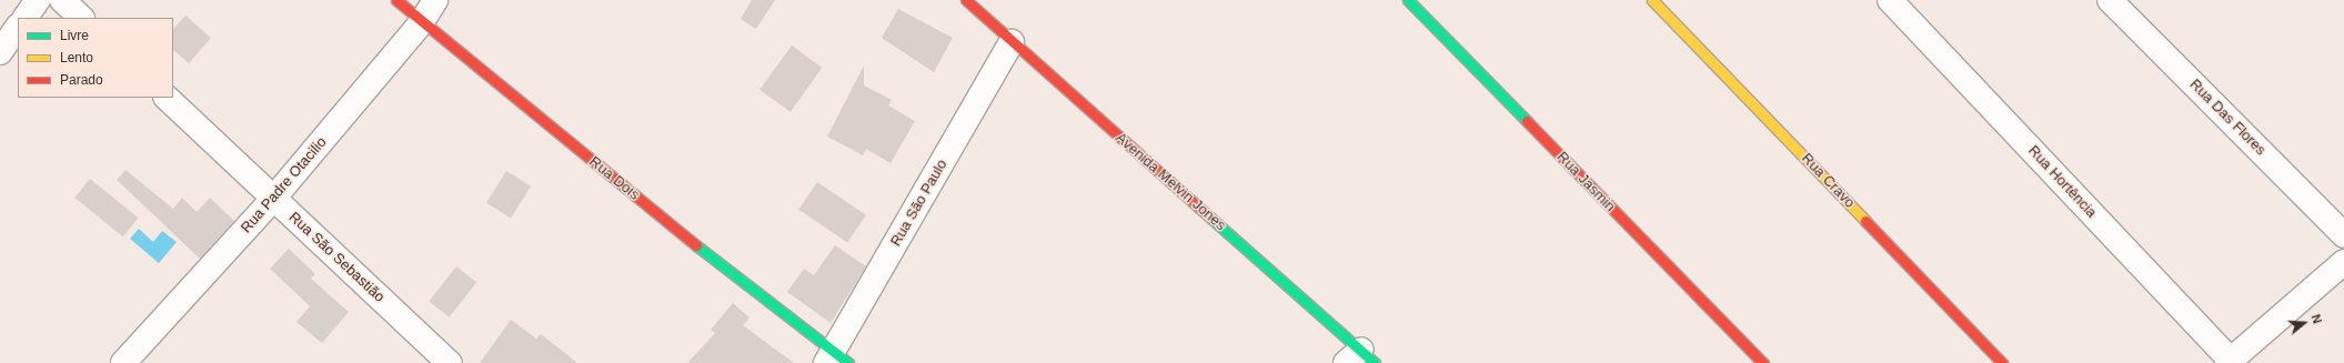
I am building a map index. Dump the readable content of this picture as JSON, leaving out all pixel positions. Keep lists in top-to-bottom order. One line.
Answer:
{"streets":{"street":["Rua Das Flores","Rua Dois","Rua Cravo","Avenida Melvin Jones","Rua Jasmin","Rua Hortência","Rua Padre Otacilio","Rua São Paulo","Rua São Sebastião"]},"crossings":[["Rua Dois","Rua Padre Otacilio"],["Rua Dois","Rua São Paulo"],["Avenida Melvin Jones","Rua São Paulo"],["Rua Padre Otacilio","Rua São Sebastião"]],"legend":["Livre","Lento","Parado"],"north":"right"}
